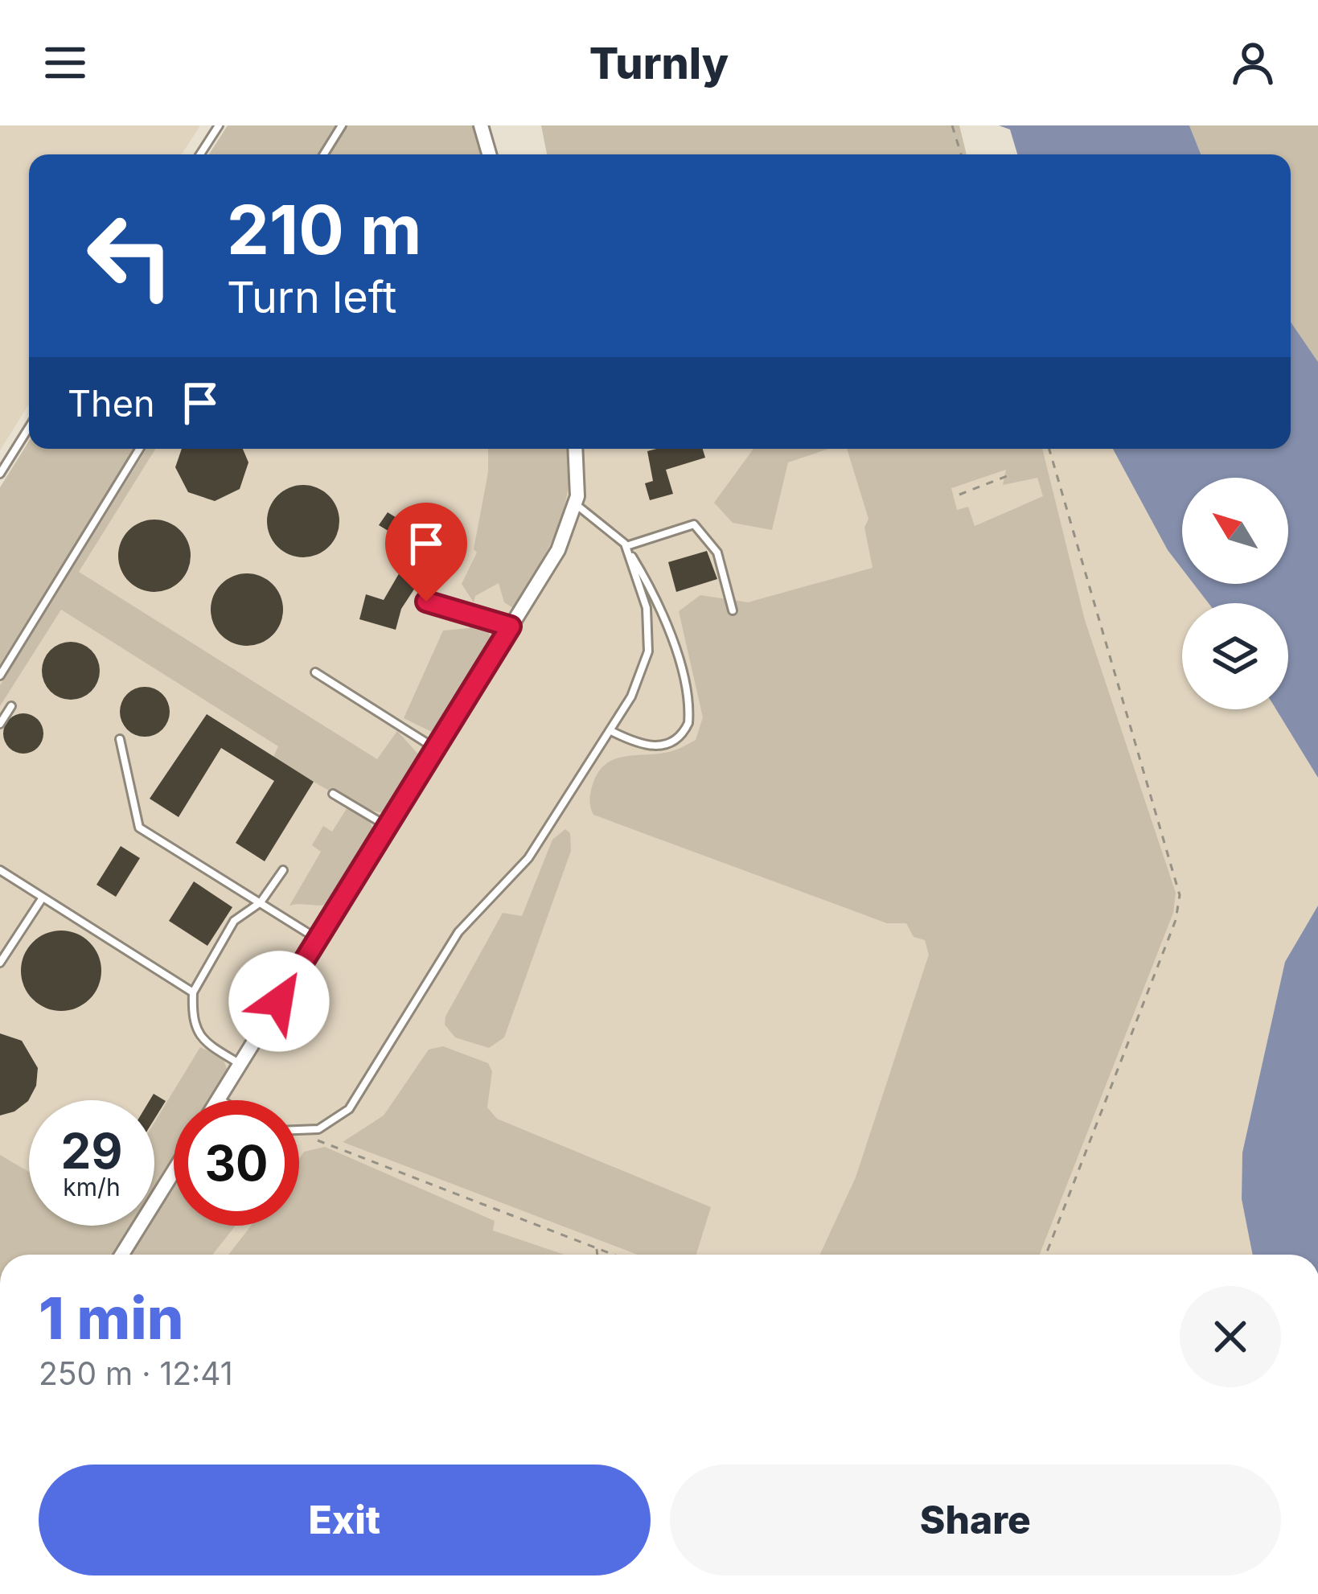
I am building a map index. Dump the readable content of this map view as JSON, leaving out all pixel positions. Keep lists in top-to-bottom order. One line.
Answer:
{"north":"top left","page":{"header":"Turnly","turn":["210 m","Turn left"],"then":"Then","speed":"29 km/h","limit":"30","heading":["1 min","250 m · 12:41"],"buttons":["Exit","Share"]}}
